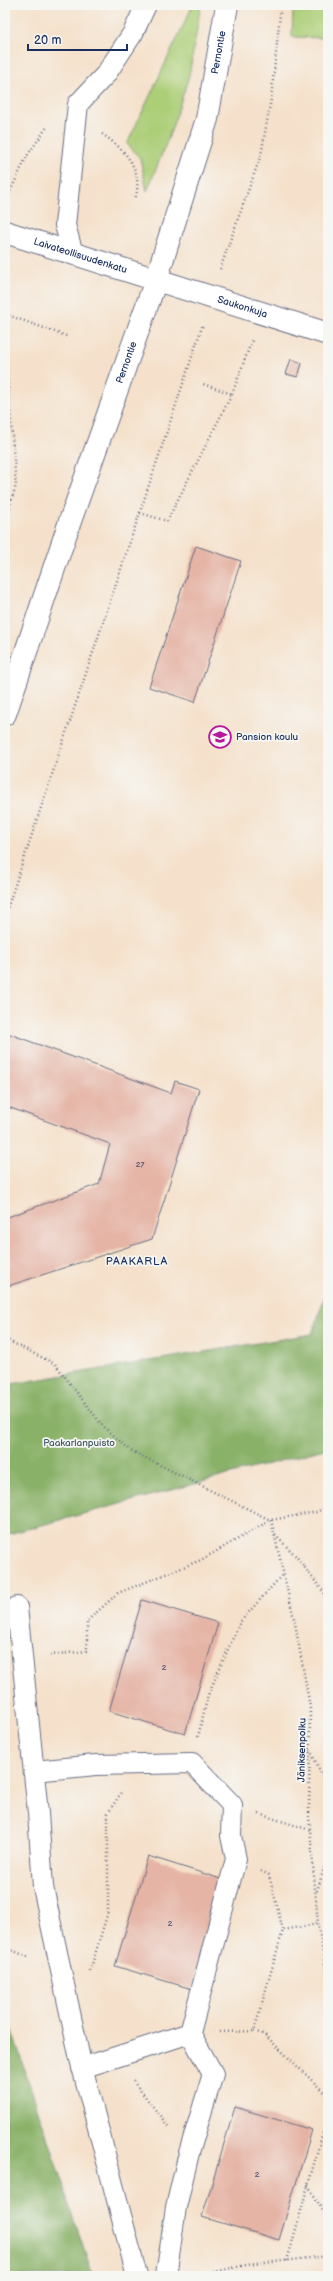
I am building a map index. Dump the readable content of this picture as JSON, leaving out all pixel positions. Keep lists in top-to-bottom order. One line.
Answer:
{"streets":{"street":["Pernontie","Laivateollisuudenkatu","Saukonkuja"],"path":["Jäniksenpolku"]},"crossings":[["Pernontie","Laivateollisuudenkatu"],["Pernontie","Saukonkuja"],["Laivateollisuudenkatu","Saukonkuja"]],"districts":["PAAKARLA"],"parks":["Paakarlanpuisto"],"places":{"school or university":["Pansion koulu"]},"house_numbers":["27","2","2","2"],"scale_bar":"20 m"}
